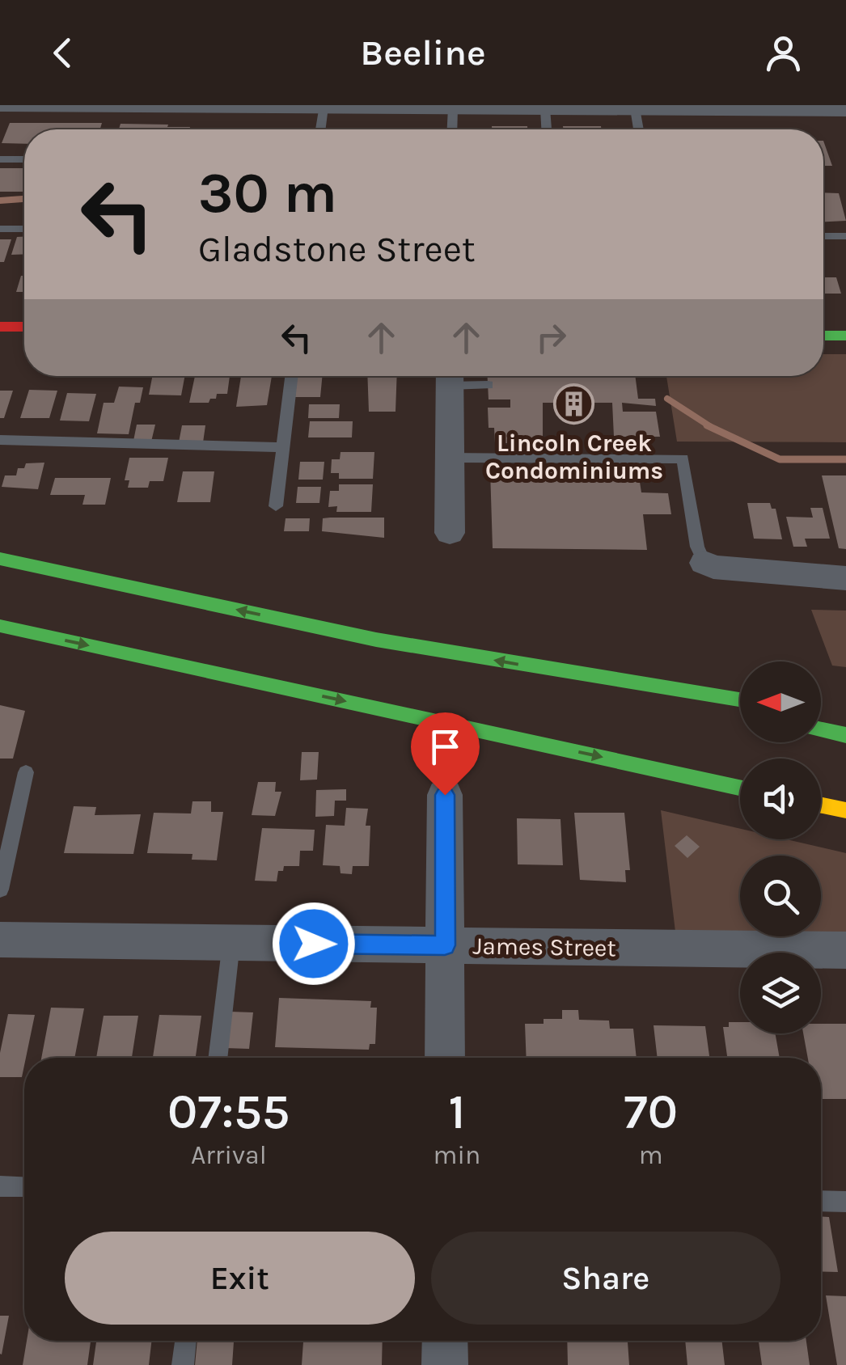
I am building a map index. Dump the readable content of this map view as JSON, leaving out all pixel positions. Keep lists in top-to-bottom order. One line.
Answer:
{"streets":{"street":["James Street"]},"places":{"building":["Lincoln Creek Condominiums"]},"north":"left","page":{"header":"Beeline","turn":["30 m","Gladstone Street"],"eta":["07:55","Arrival","1","min","70","m"],"buttons":["Exit","Share"]}}
